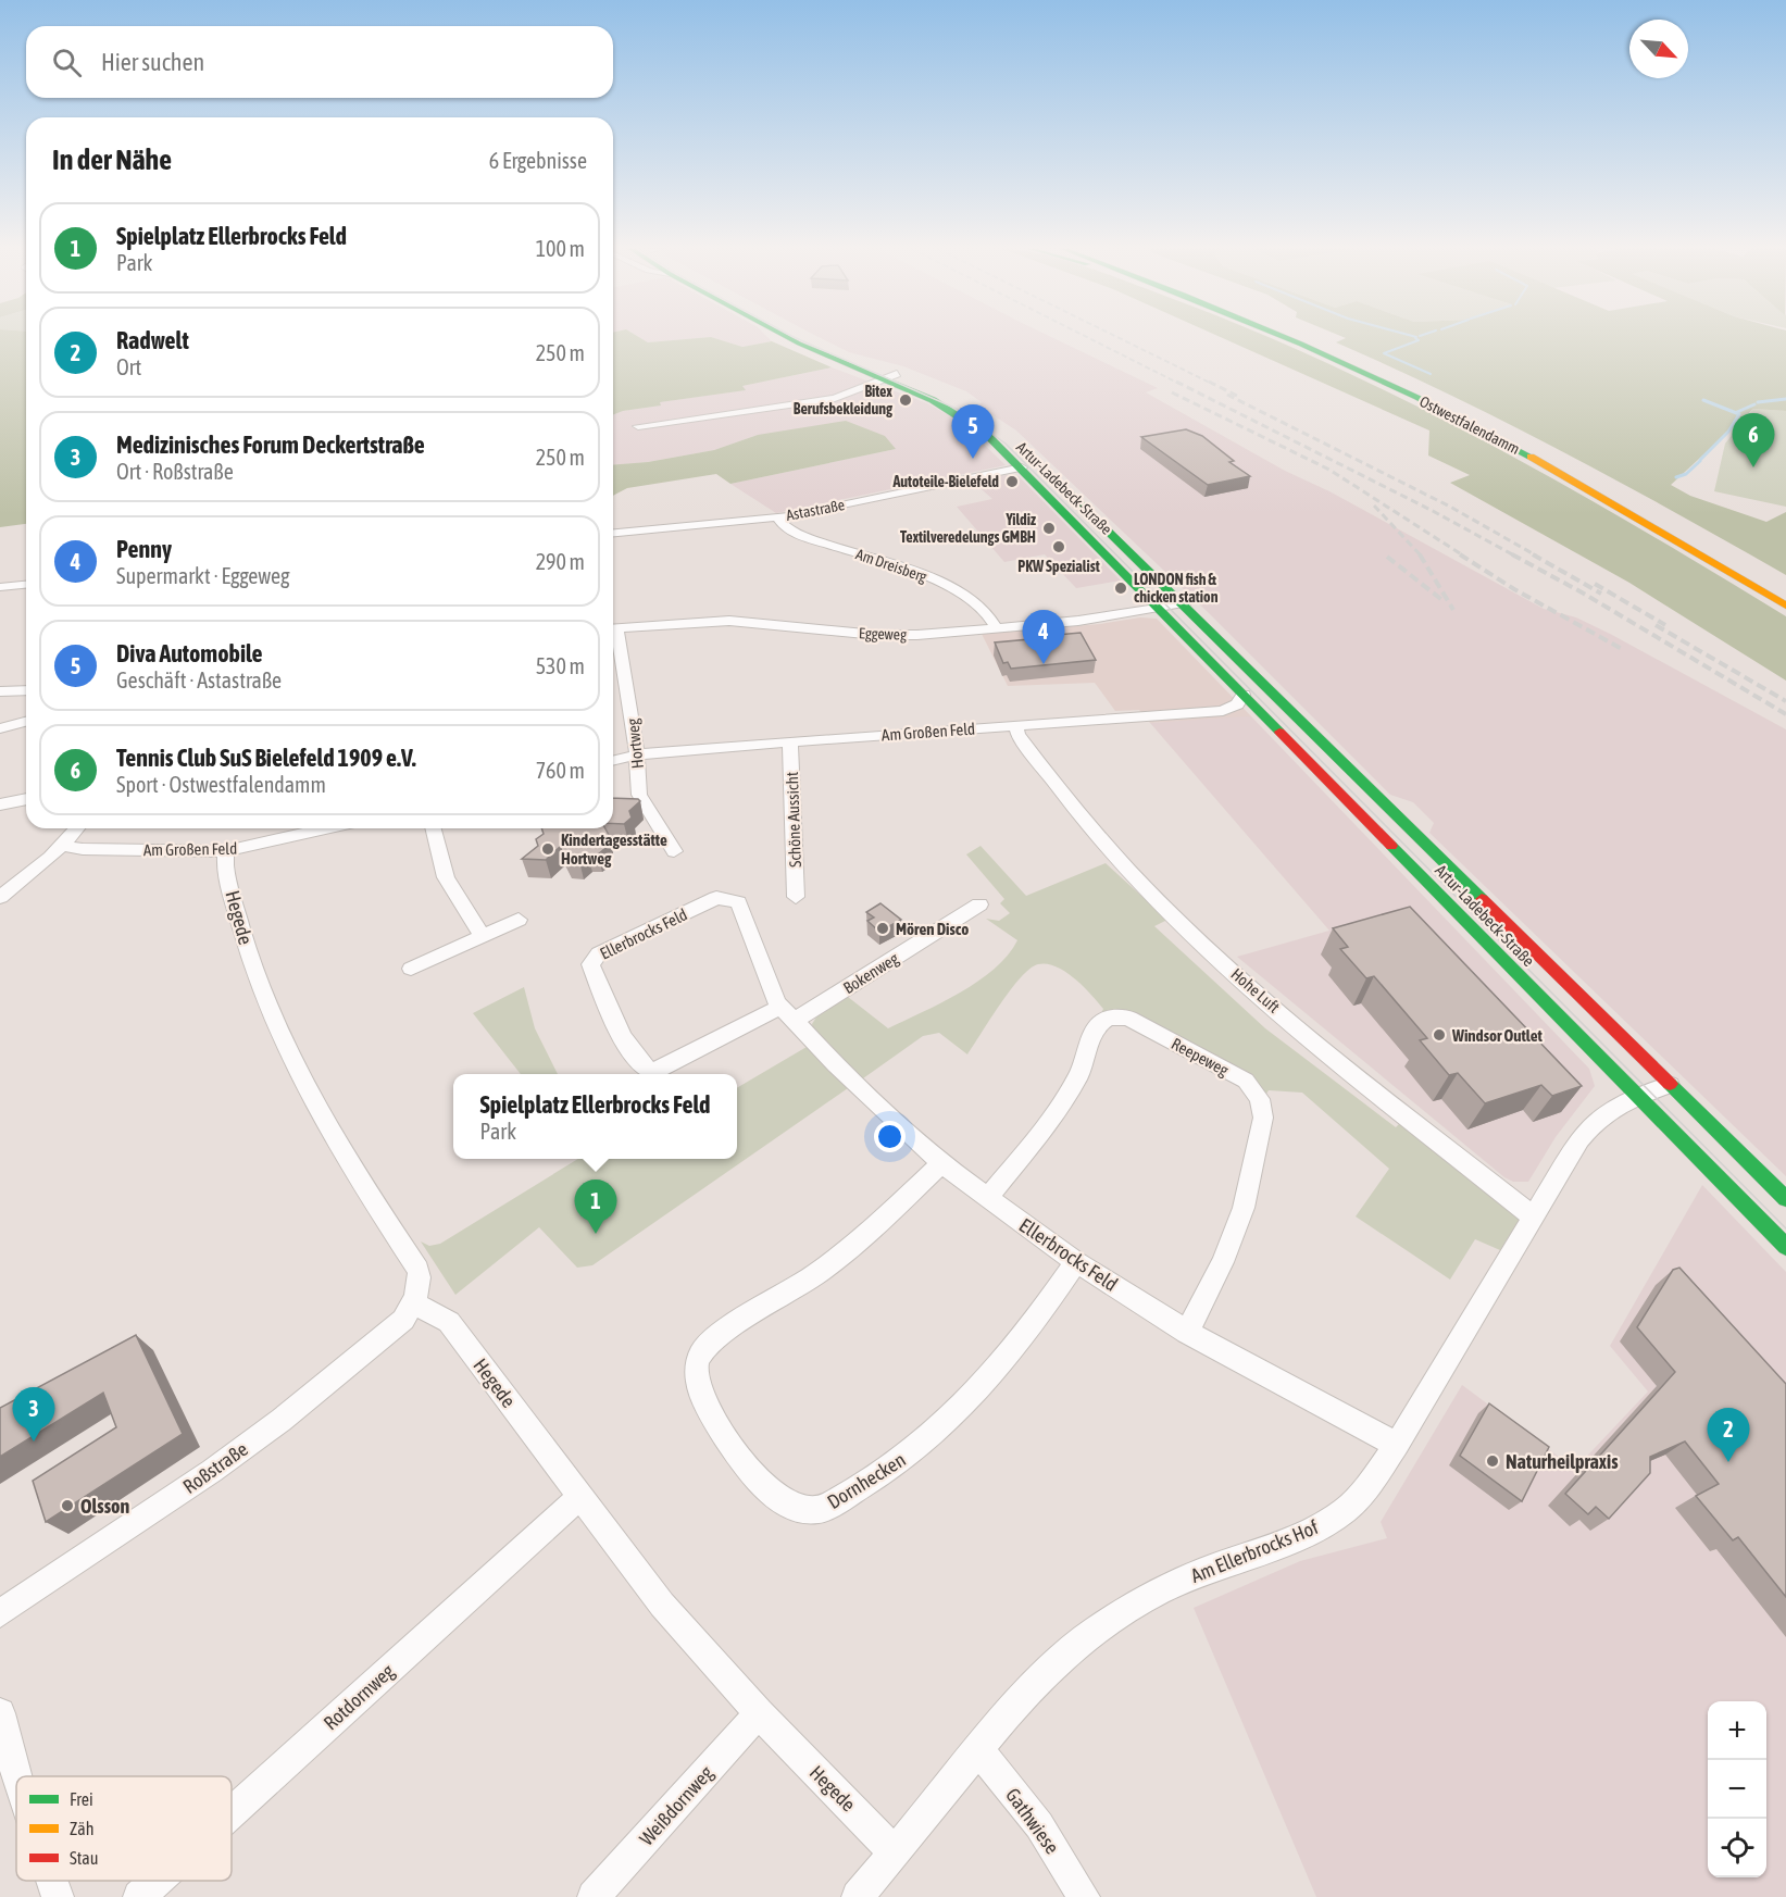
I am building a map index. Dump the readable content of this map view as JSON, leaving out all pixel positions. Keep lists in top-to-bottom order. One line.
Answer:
{"streets":{"main road":["Ostwestfalendamm","Artur-Ladebeck-Straße"],"street":["Astastraße","Am Dreisberg","Eggeweg","Am Großen Feld","Hortweg","Schöne Aussicht","Hegede","Ellerbrocks Feld","Bokenweg","Hohe Luft","Reepeweg","Roßstraße","Dornhecken","Am Ellerbrocks Hof","Rotdornweg","Weißdornweg","Gathwiese"]},"crossings":[["Artur-Ladebeck-Straße","Astastraße"],["Artur-Ladebeck-Straße","Eggeweg"],["Artur-Ladebeck-Straße","Am Großen Feld"],["Artur-Ladebeck-Straße","Am Ellerbrocks Hof"],["Astastraße","Am Dreisberg"],["Am Dreisberg","Eggeweg"],["Am Großen Feld","Hortweg"],["Am Großen Feld","Schöne Aussicht"],["Am Großen Feld","Hegede"],["Am Großen Feld","Hohe Luft"],["Hegede","Roßstraße"],["Hegede","Am Ellerbrocks Hof"],["Hegede","Rotdornweg"],["Hegede","Weißdornweg"],["Ellerbrocks Feld","Bokenweg"],["Ellerbrocks Feld","Reepeweg"],["Ellerbrocks Feld","Dornhecken"],["Ellerbrocks Feld","Am Ellerbrocks Hof"],["Hohe Luft","Am Ellerbrocks Hof"],["Am Ellerbrocks Hof","Gathwiese"]],"places":["Bitex Berufsbekleidung","Autoteile-Bielefeld","Yildiz Textilveredelungs GMBH","PKW Spezialist","LONDON fish & chicken station","Kindertagesstätte Hortweg","Mören Disco","Windsor Outlet","Naturheilpraxis","Olsson"],"legend":["Frei","Zäh","Stau"],"north":"bottom right","page":{"search":"Hier suchen","heading":["In der Nähe","6 Ergebnisse"],"list":[{"mark":"1","name":"Spielplatz Ellerbrocks Feld","note":"Park","value":"100 m"},{"mark":"2","name":"Radwelt","note":"Ort","value":"250 m"},{"mark":"3","name":"Medizinisches Forum Deckertstraße","note":"Ort · Roßstraße","value":"250 m"},{"mark":"4","name":"Penny","note":"Supermarkt · Eggeweg","value":"290 m"},{"mark":"5","name":"Diva Automobile","note":"Geschäft · Astastraße","value":"530 m"},{"mark":"6","name":"Tennis Club SuS Bielefeld 1909 e.V.","note":"Sport · Ostwestfalendamm","value":"760 m"}],"pins":["5","6","4","1","3","2"],"popup":["Spielplatz Ellerbrocks Feld","Park"],"map_buttons":["+","−"]}}
